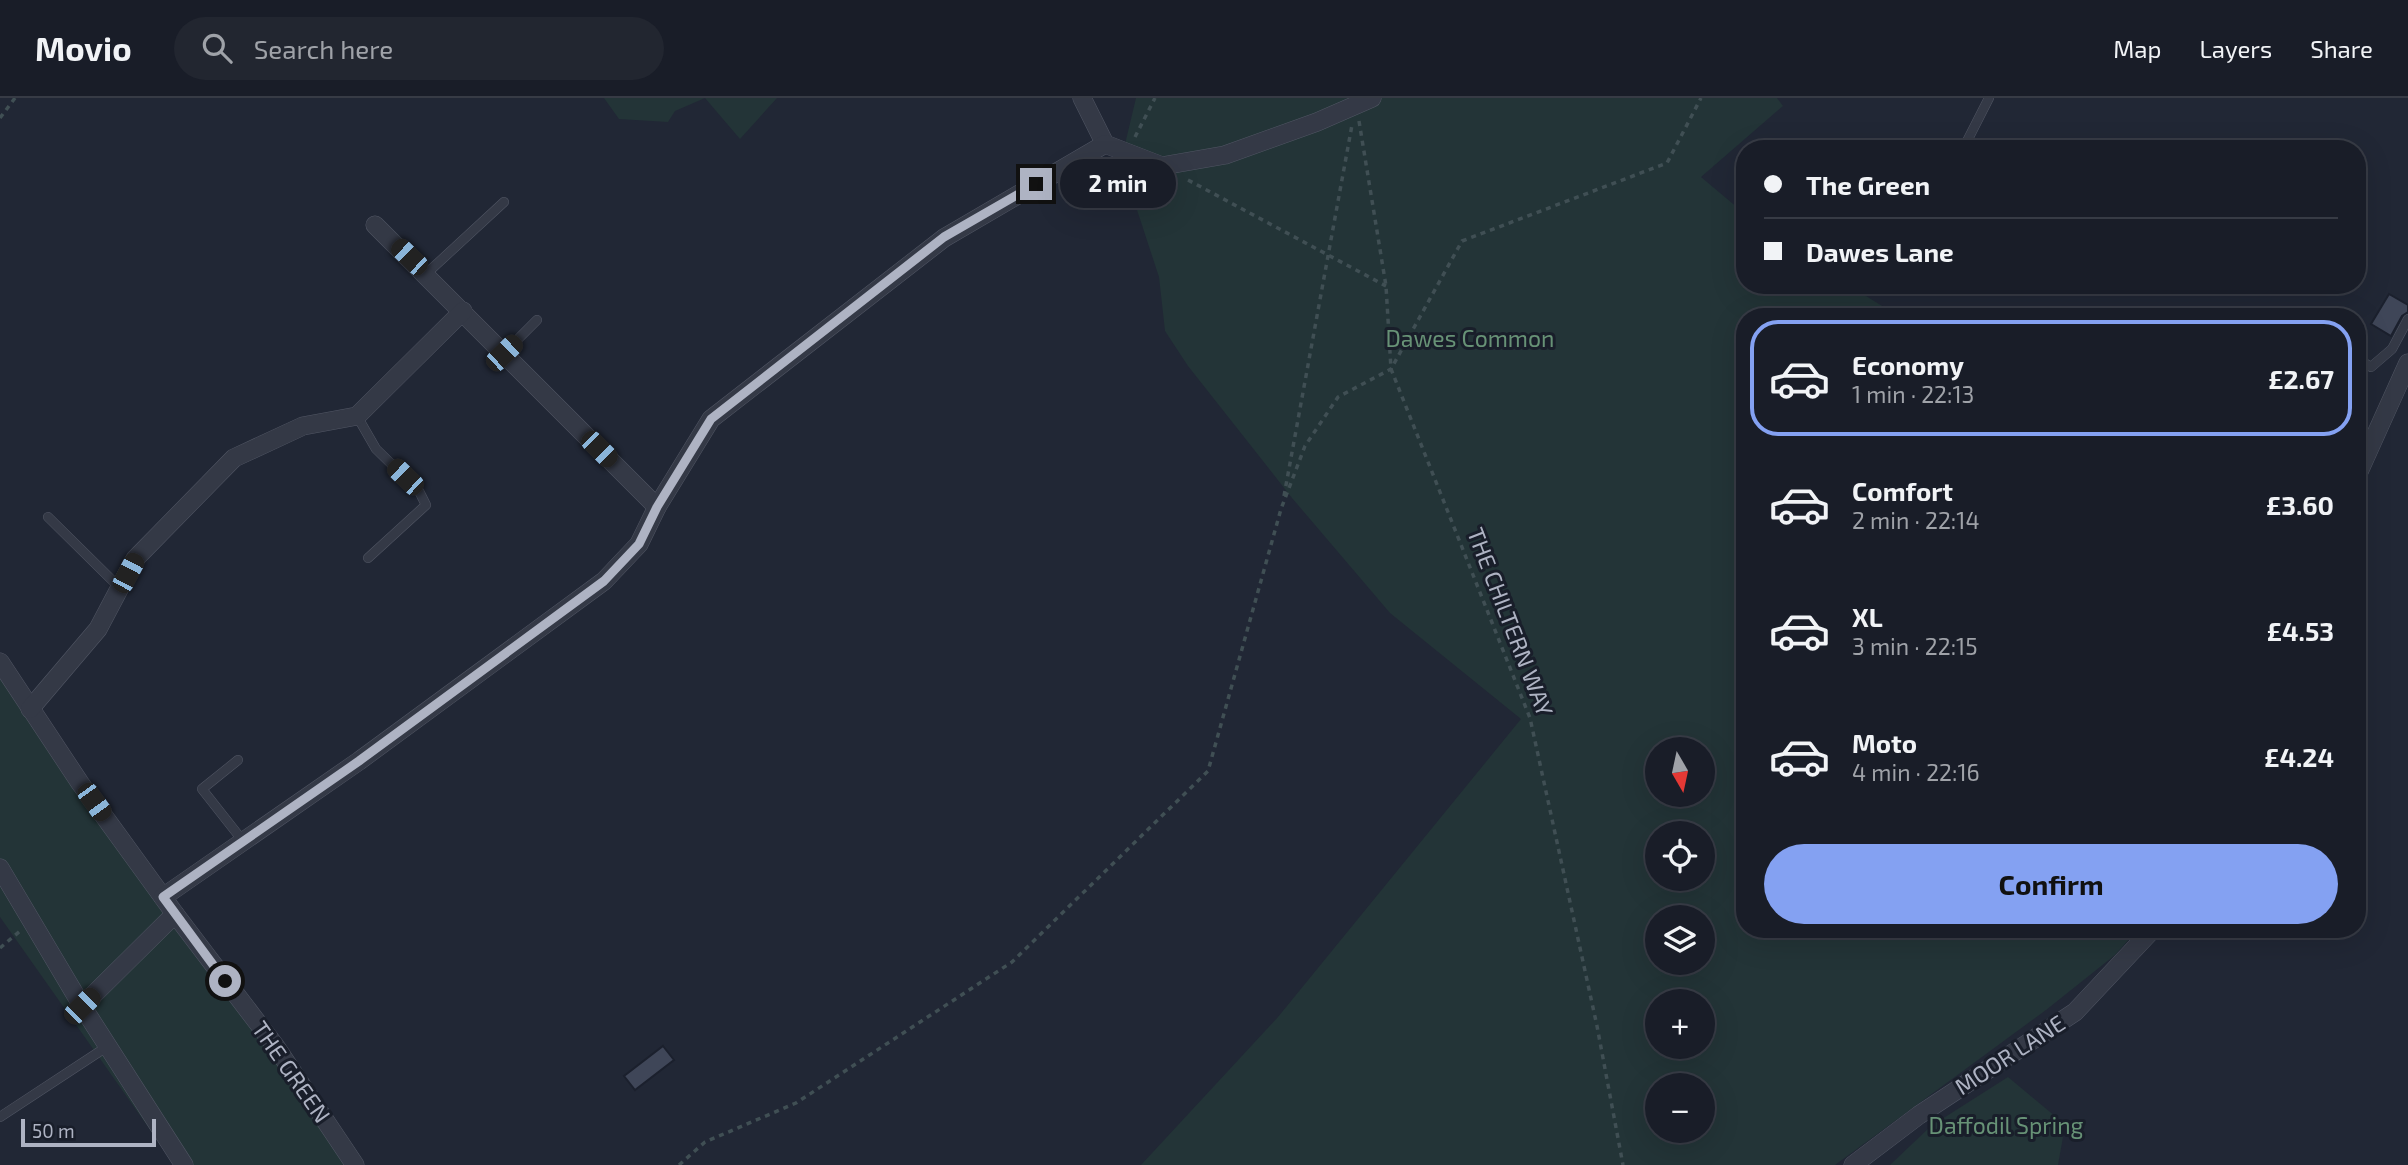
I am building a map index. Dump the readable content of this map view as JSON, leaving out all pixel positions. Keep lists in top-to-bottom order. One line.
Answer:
{"streets":{"street":["MOOR LANE","THE GREEN"],"path":["THE CHILTERN WAY"]},"parks":["Dawes Common","Daffodil Spring"],"scale_bar":"50 m","north":"bottom","page":{"header":"Movio","search":"Search here","nav":["Map","Layers","Share"],"banner":["The Green","Dawes Lane"],"bubble":"2 min","list":[{"name":"Economy","note":"1 min · 22:13","value":"£2.67"},{"name":"Comfort","note":"2 min · 22:14","value":"£3.60"},{"name":"XL","note":"3 min · 22:15","value":"£4.53"},{"name":"Moto","note":"4 min · 22:16","value":"£4.24"}],"map_buttons":["+","−"],"buttons":"Confirm","scale":"50 m"}}
